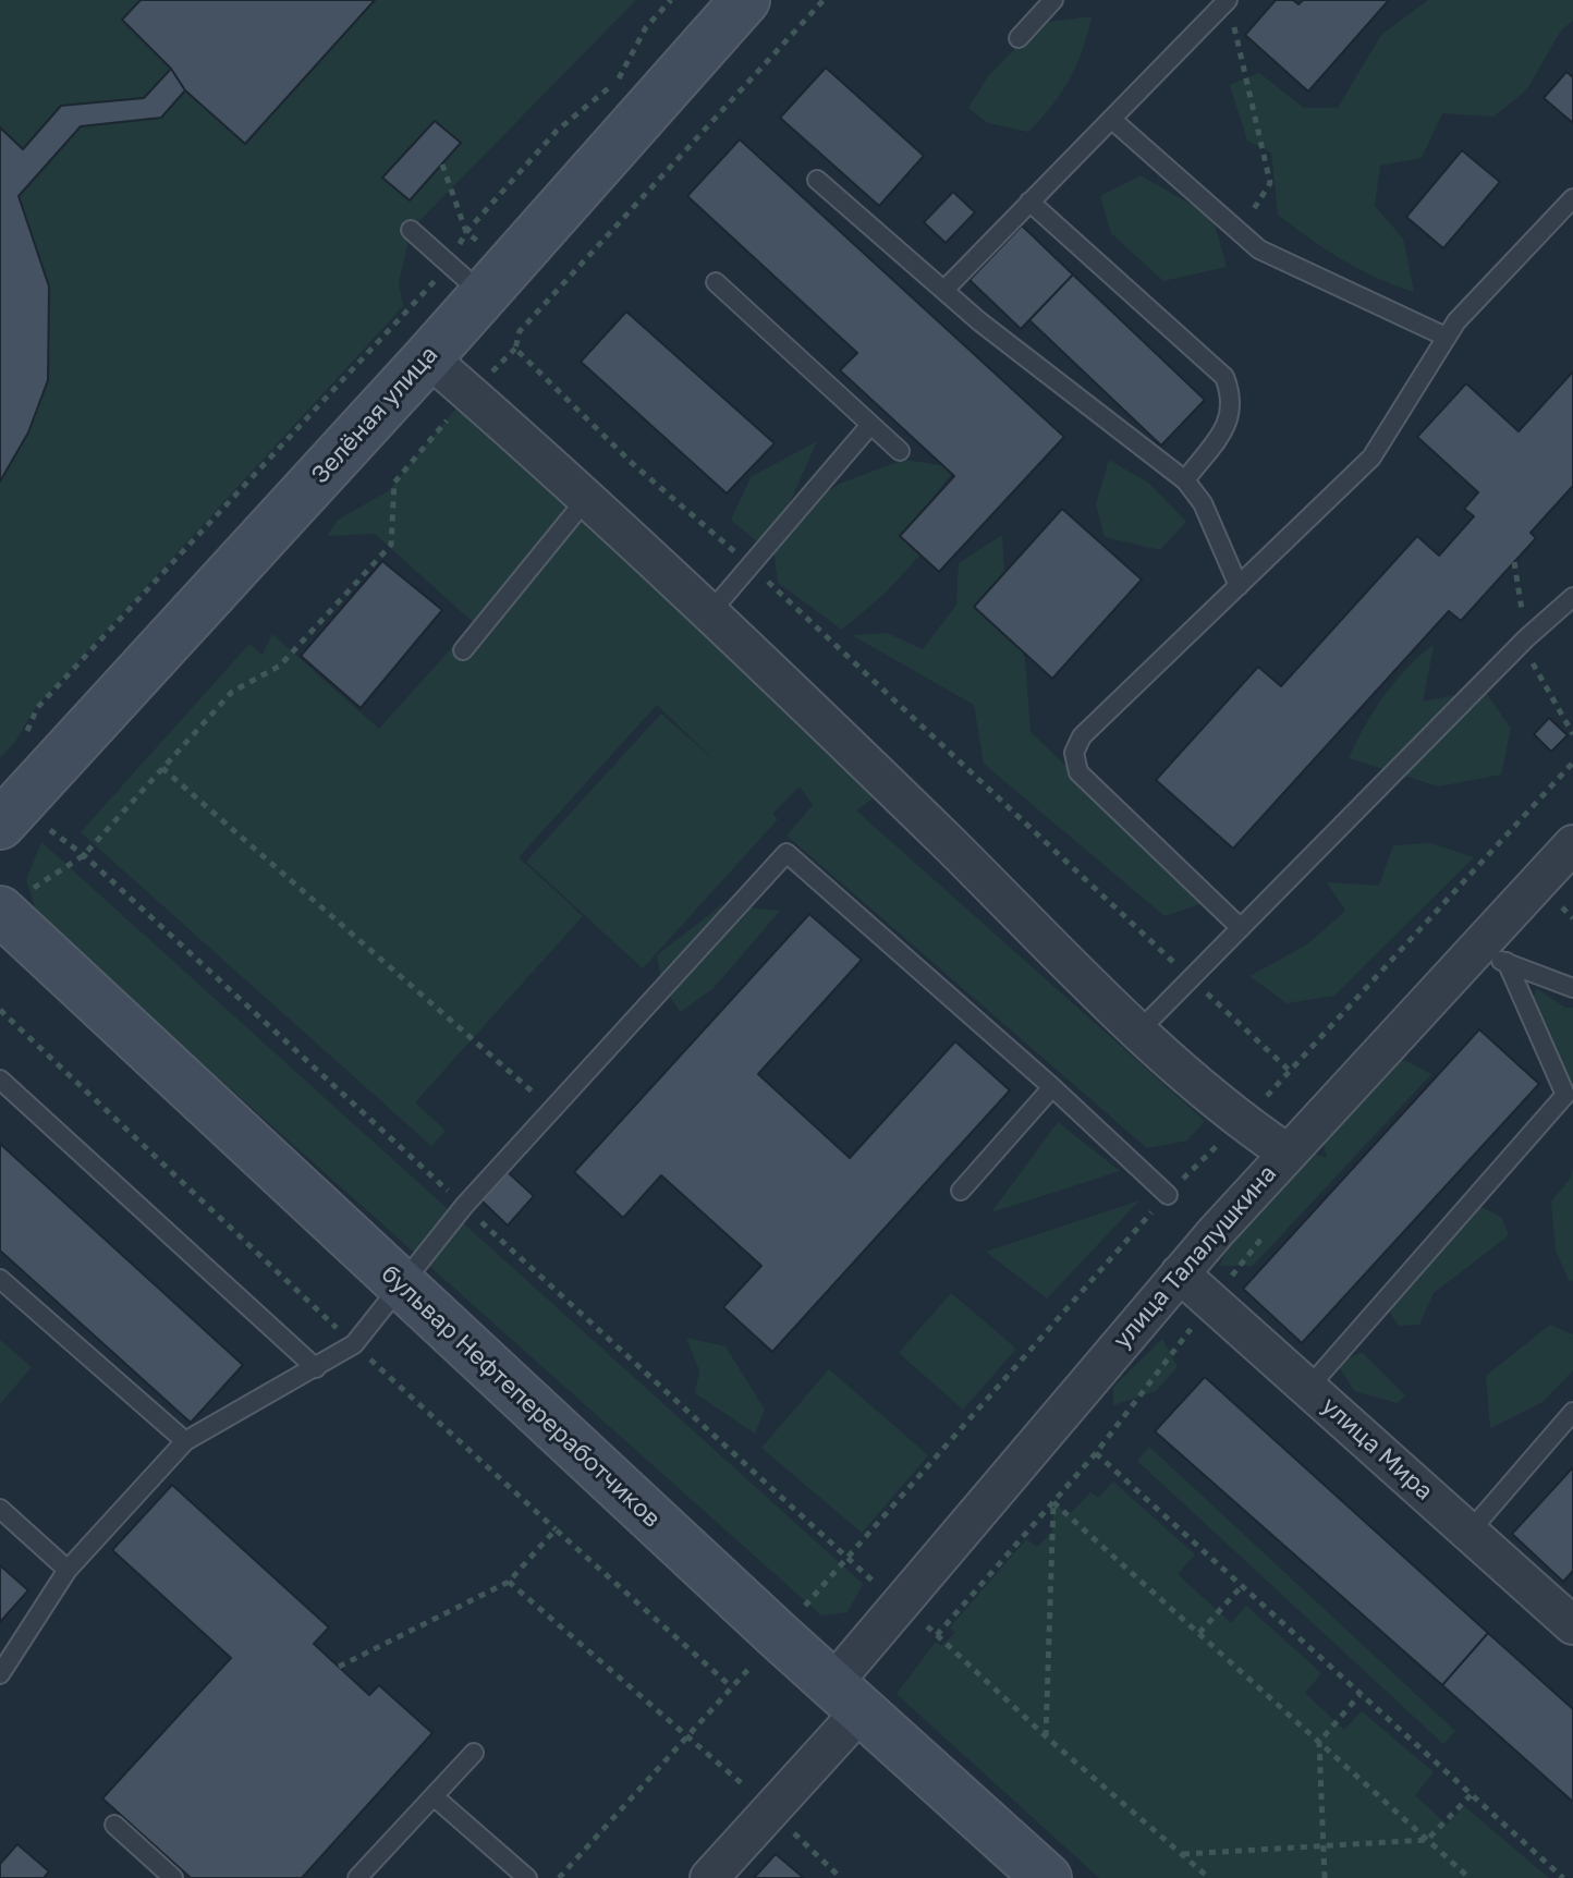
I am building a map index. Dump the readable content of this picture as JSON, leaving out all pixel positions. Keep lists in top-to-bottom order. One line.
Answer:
{"streets":{"street":["Зелёная улица","улица Талалушкина","бульвар Нефтепереработчиков","улица Мира"]},"crossings":[["улица Талалушкина","бульвар Нефтепереработчиков"],["улица Талалушкина","улица Мира"]]}
